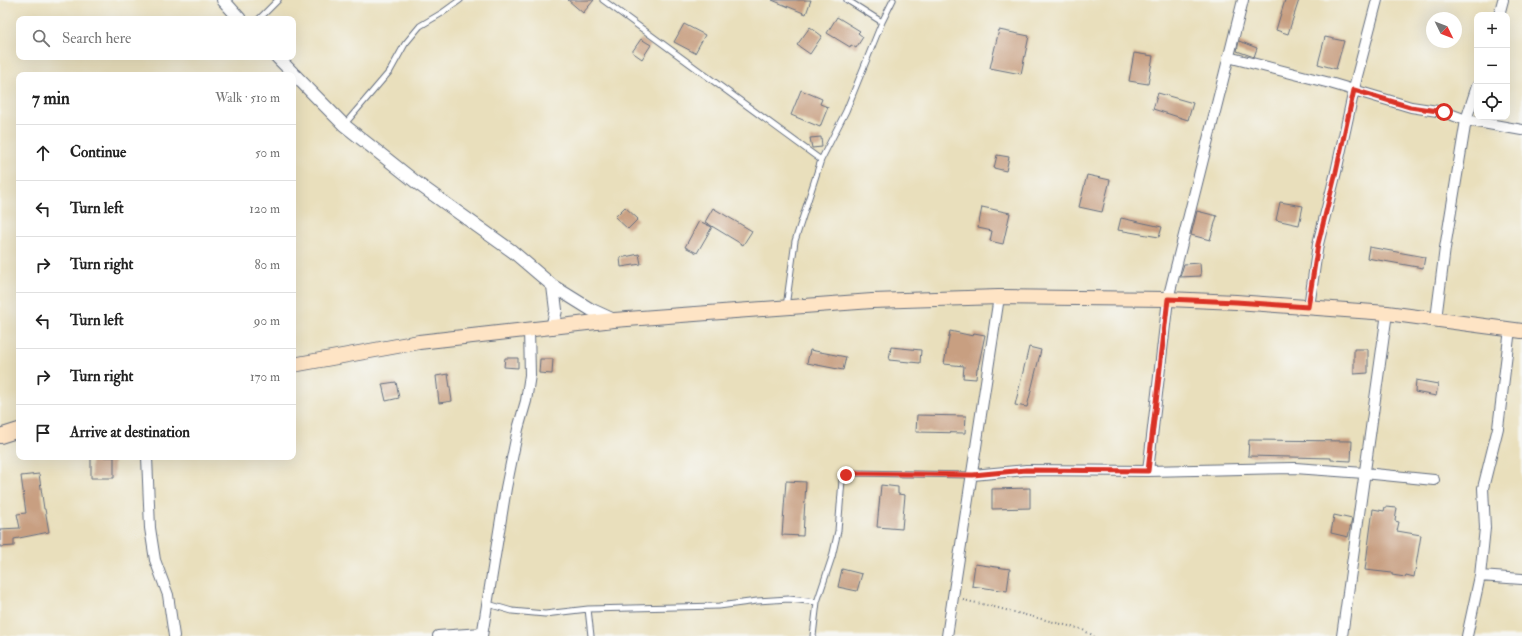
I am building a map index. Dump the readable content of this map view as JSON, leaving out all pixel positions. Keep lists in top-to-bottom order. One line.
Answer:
{"north":"bottom right","page":{"map_buttons":["+","−"],"search":"Search here","heading":["7 min","Walk · 510 m"],"list":[["Continue","50 m"],["Turn left","120 m"],["Turn right","80 m"],["Turn left","90 m"],["Turn right","170 m"],"Arrive at destination"]}}
